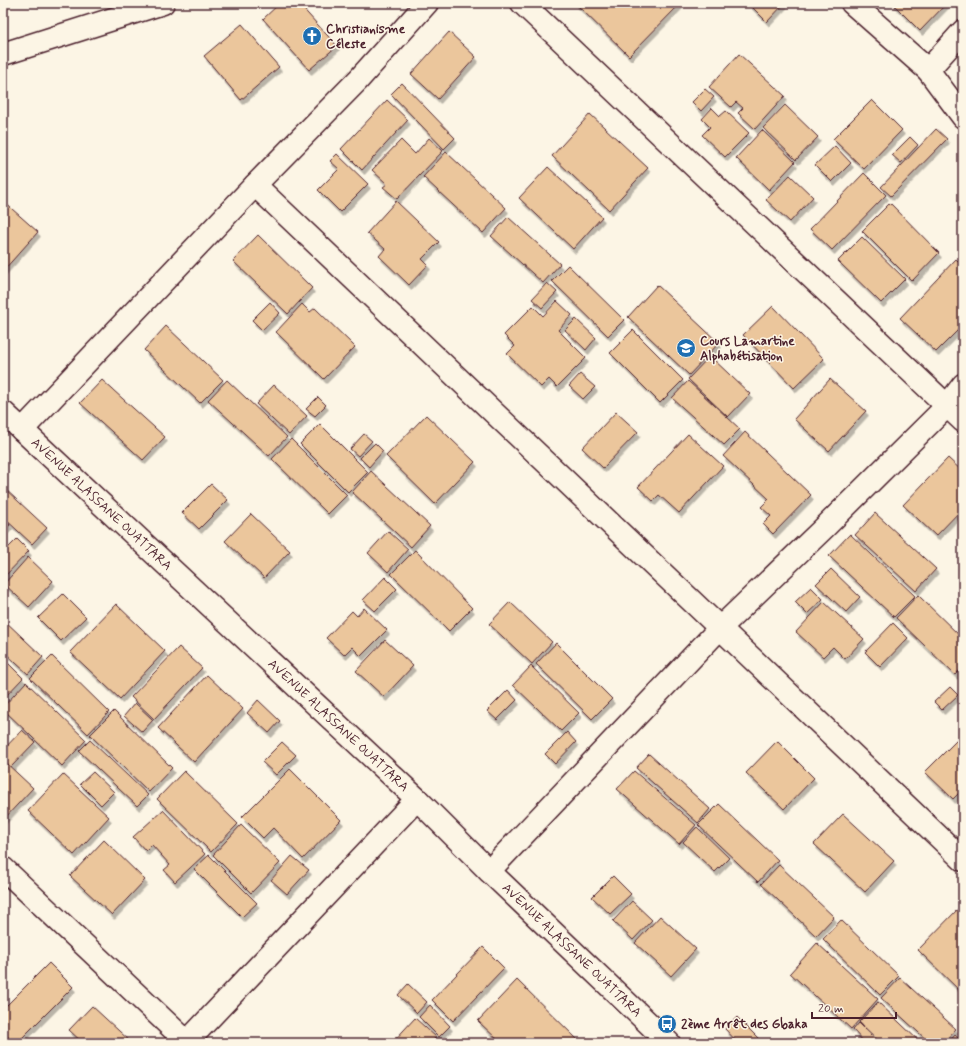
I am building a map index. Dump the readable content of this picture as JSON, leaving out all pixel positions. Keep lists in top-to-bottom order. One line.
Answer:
{"streets":{"street":["AVENUE ALASSANE OUATTARA"]},"places":{"church":["Christianisme Céleste"],"school or university":["Cours Lamartine Alphabétisation"],"bus stop":["2ème Arrêt des Gbaka"]},"scale_bar":"20 m"}
